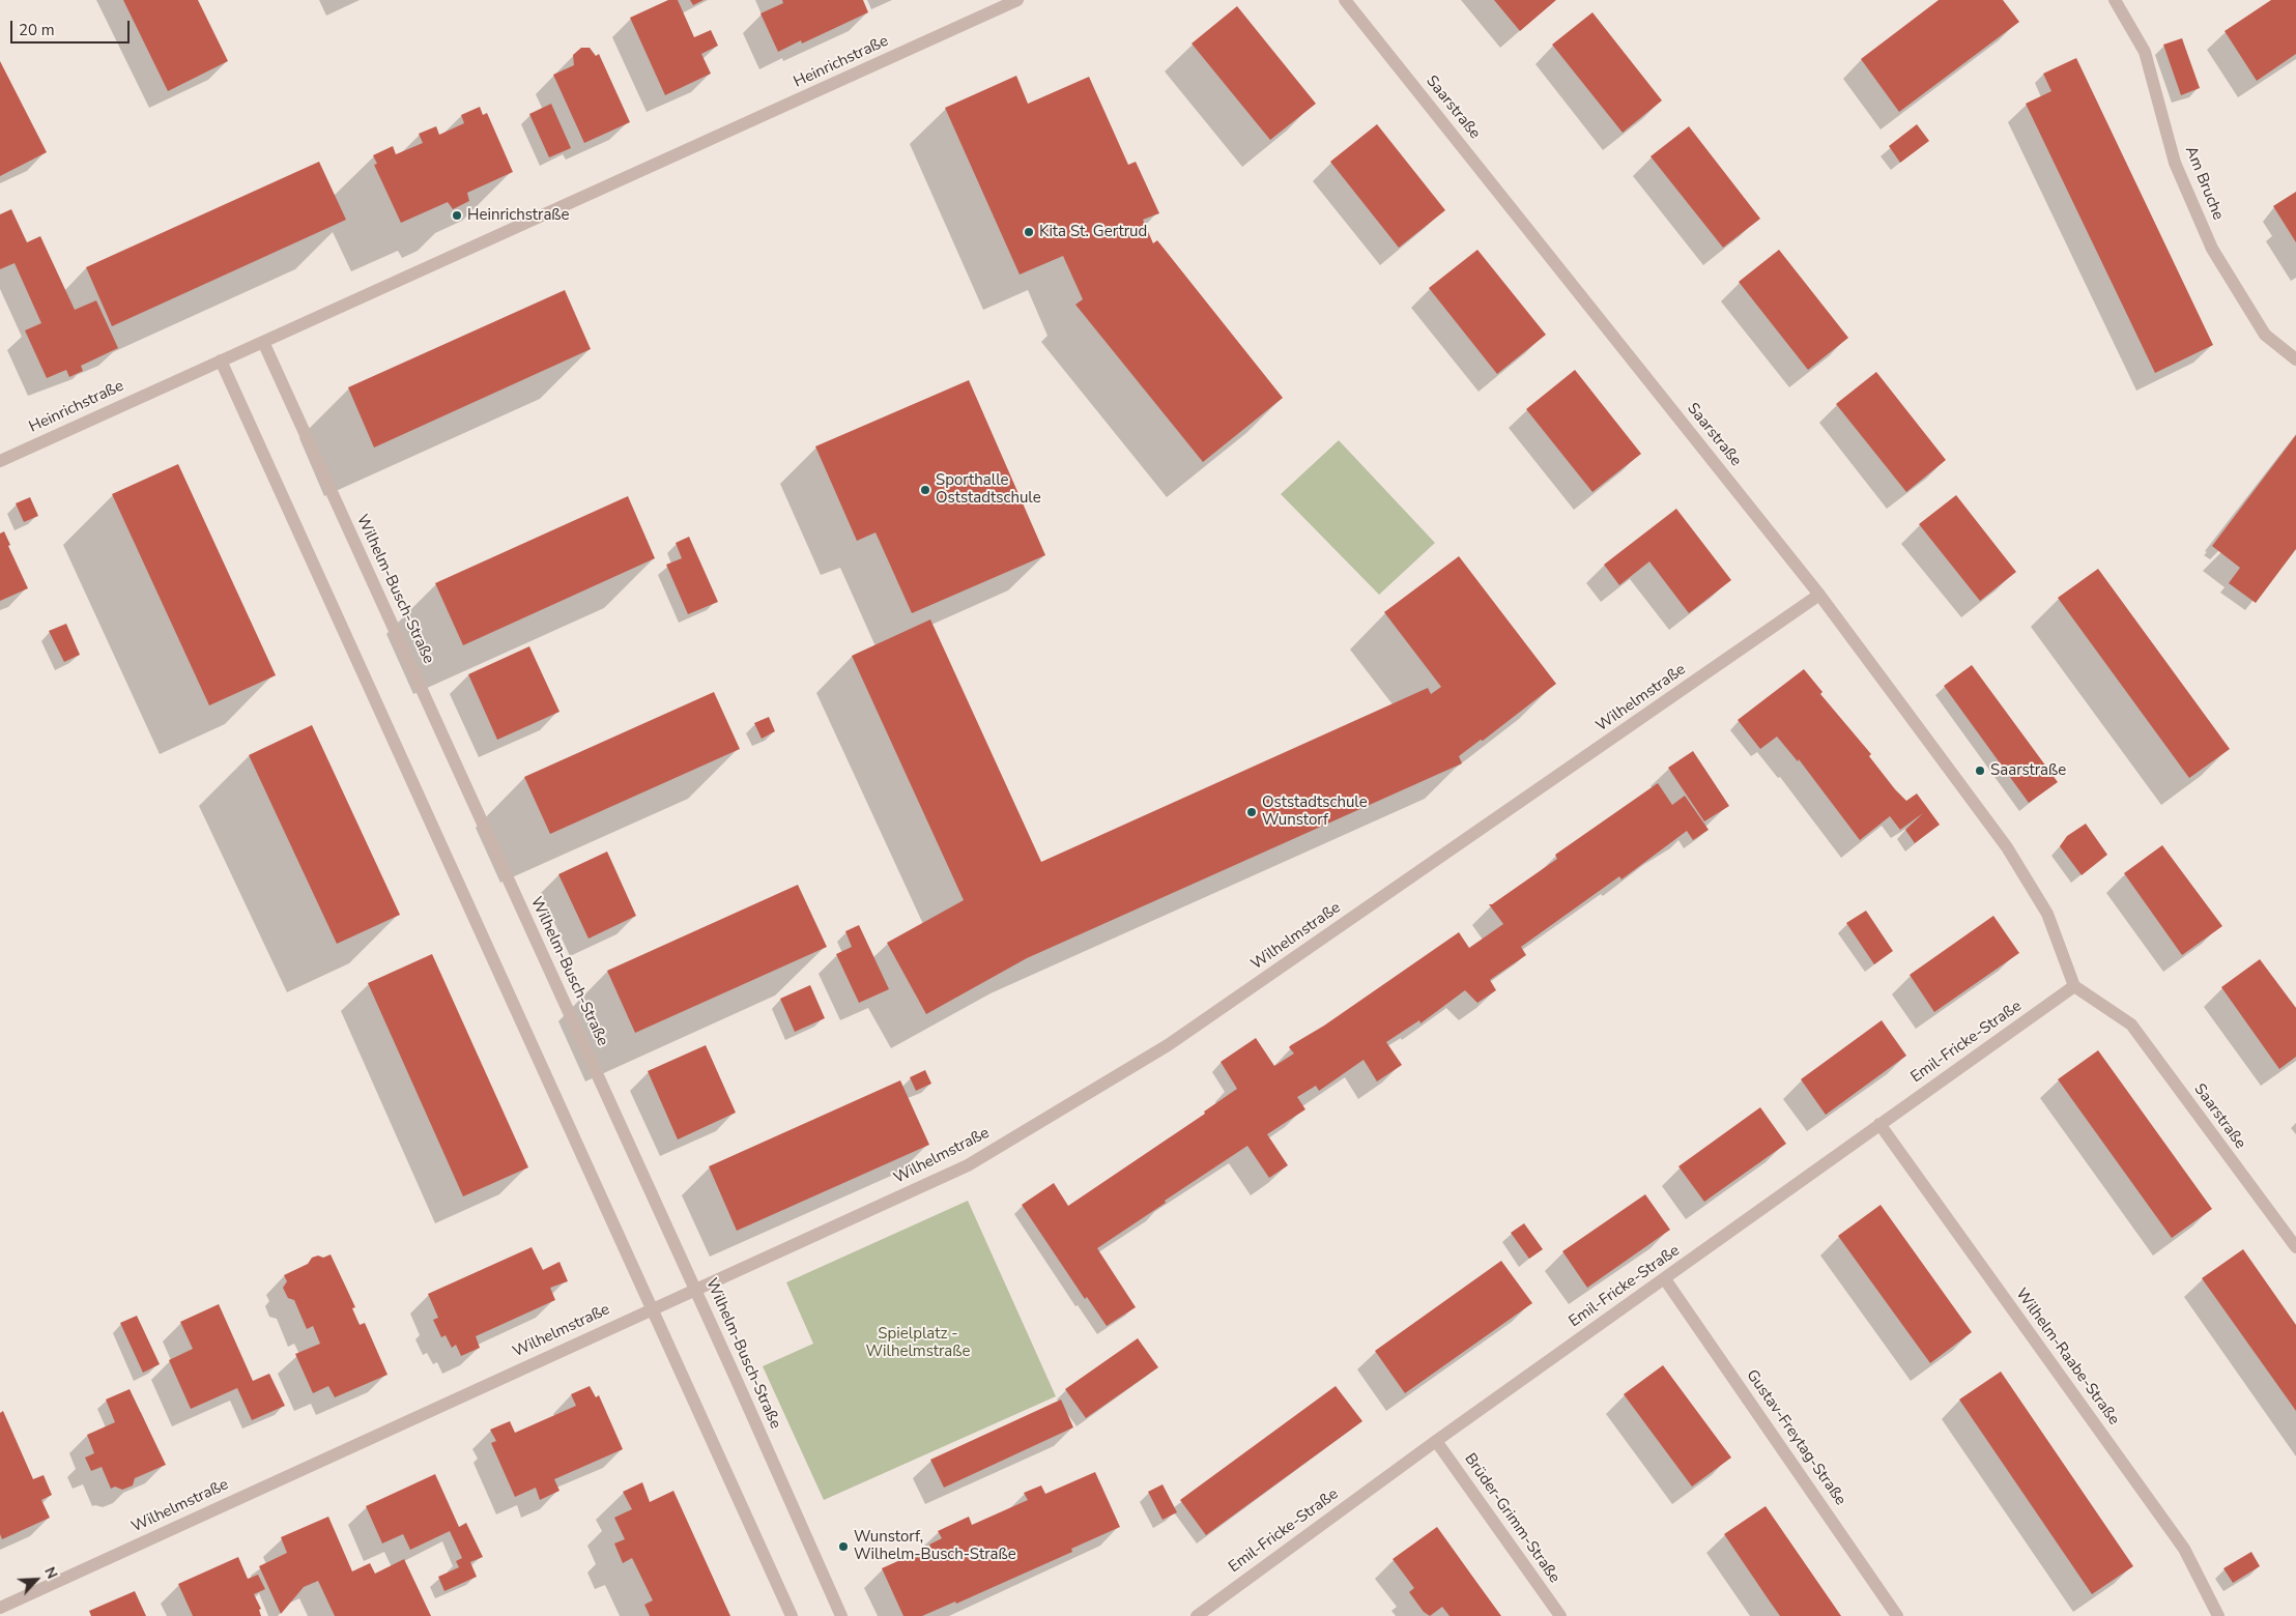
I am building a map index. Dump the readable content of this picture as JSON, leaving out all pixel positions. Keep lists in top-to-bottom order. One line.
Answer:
{"streets":{"street":["Heinrichstraße","Saarstraße","Am Bruche","Wilhelm-Busch-Straße","Wilhelmstraße","Emil-Fricke-Straße","Wilhelm-Raabe-Straße","Gustav-Freytag-Straße","Brüder-Grimm-Straße"]},"crossings":[["Heinrichstraße","Wilhelm-Busch-Straße"],["Saarstraße","Wilhelmstraße"],["Saarstraße","Emil-Fricke-Straße"],["Wilhelm-Busch-Straße","Wilhelmstraße"],["Emil-Fricke-Straße","Wilhelm-Raabe-Straße"],["Emil-Fricke-Straße","Gustav-Freytag-Straße"],["Emil-Fricke-Straße","Brüder-Grimm-Straße"]],"parks":["Spielplatz - Wilhelmstraße"],"places":["Heinrichstraße","Kita St. Gertrud","Sporthalle Oststadtschule","Saarstraße","Oststadtschule Wunstorf","Wunstorf, Wilhelm-Busch-Straße"],"scale_bar":"20 m","north":"top right"}
